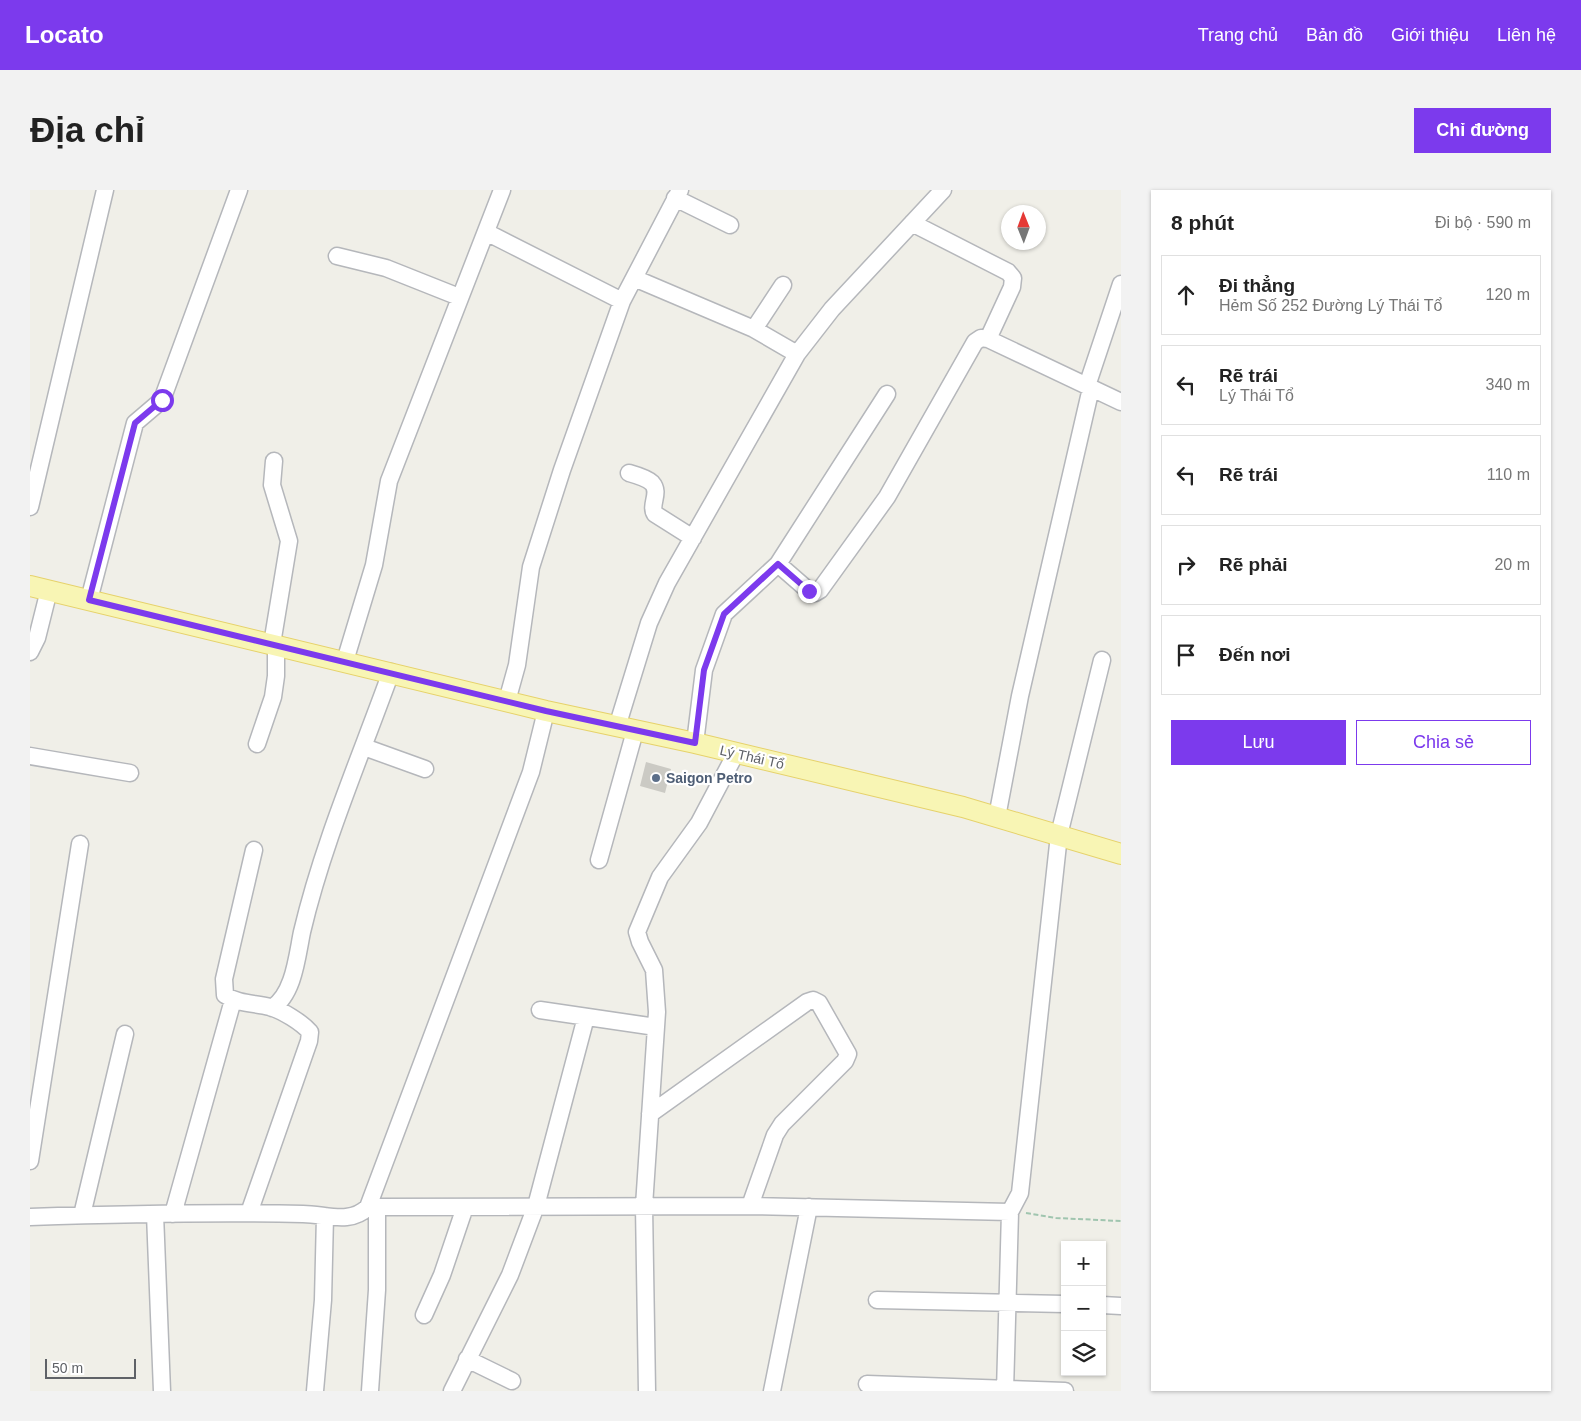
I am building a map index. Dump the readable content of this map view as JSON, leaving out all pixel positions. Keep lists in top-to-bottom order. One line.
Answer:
{"streets":{"main road":["Lý Thái Tổ"]},"places":["Saigon Petro"],"scale_bar":"50 m","north":"top","page":{"header":"Locato","nav":["Trang chủ","Bản đồ","Giới thiệu","Liên hệ"],"buttons":["Chỉ đường",["Lưu","Chia sẻ"]],"title":"Địa chỉ","heading":["8 phút","Đi bộ · 590 m"],"list":[["Đi thẳng","Hẻm Số 252 Đường Lý Thái Tổ","120 m"],["Rẽ trái","Lý Thái Tổ","340 m"],["Rẽ trái","110 m"],["Rẽ phải","20 m"],"Đến nơi"],"map_buttons":["+","−"],"scale":"50 m"}}
